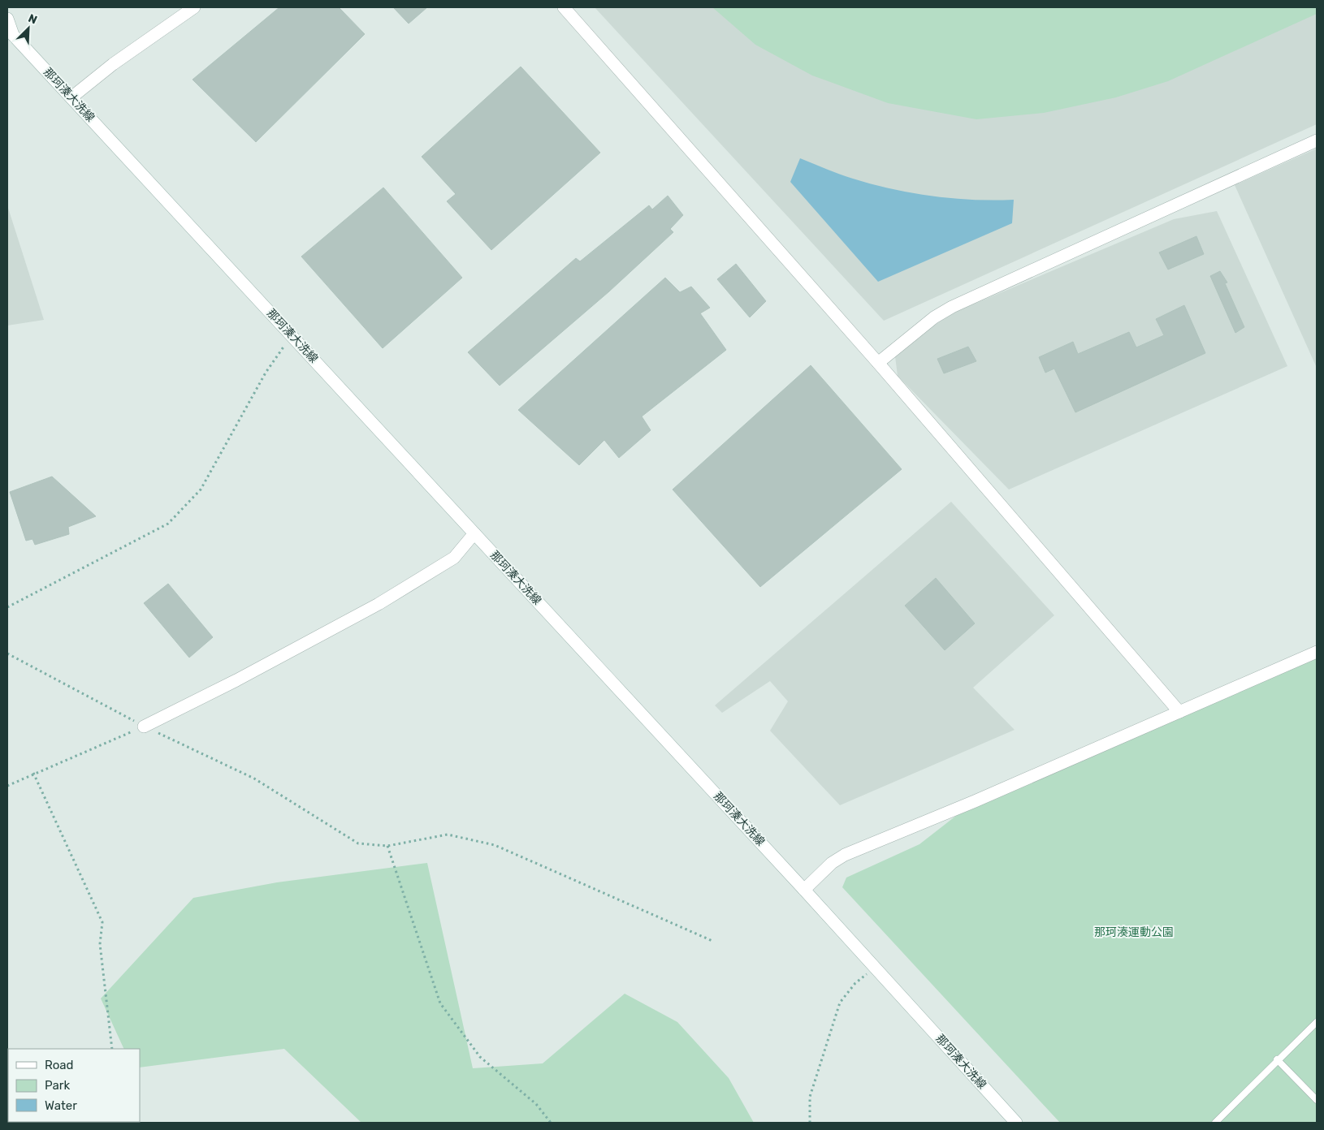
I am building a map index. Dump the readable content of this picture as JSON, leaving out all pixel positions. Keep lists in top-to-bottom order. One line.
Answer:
{"streets":{"street":["那珂湊大洗線"]},"parks":["那珂湊運動公園"],"legend":["Road","Park","Water"],"north":"top right"}
